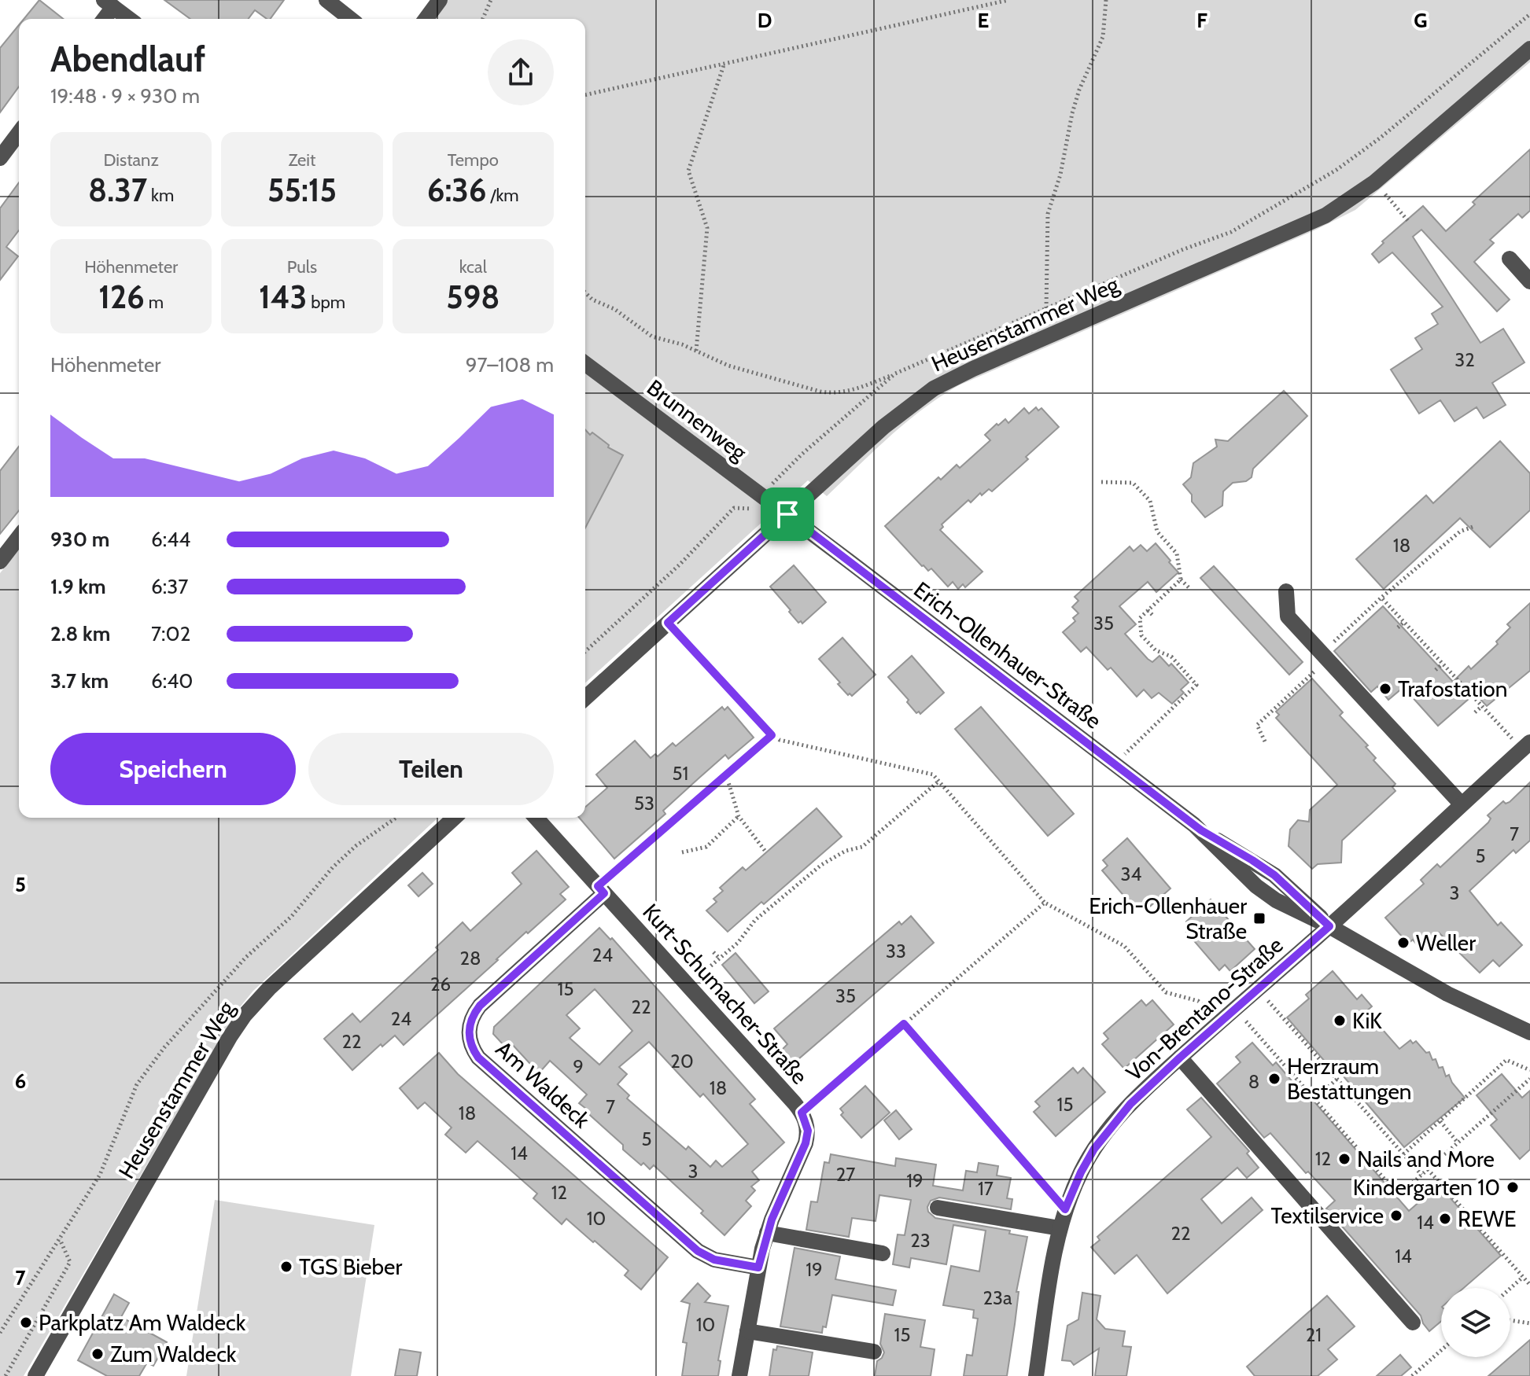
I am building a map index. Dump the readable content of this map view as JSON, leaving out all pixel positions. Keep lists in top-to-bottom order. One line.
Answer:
{"streets":{"street":["Heusenstammer Weg","Brunnenweg","Erich-Ollenhauer-Straße","Kurt-Schumacher-Straße","Von-Brentano-Straße","Am Waldeck"]},"crossings":[["Heusenstammer Weg","Brunnenweg"],["Heusenstammer Weg","Erich-Ollenhauer-Straße"],["Brunnenweg","Erich-Ollenhauer-Straße"],["Erich-Ollenhauer-Straße","Von-Brentano-Straße"],["Kurt-Schumacher-Straße","Am Waldeck"]],"places":{"other":["Trafostation","Weller","KiK","Herzraum Bestattungen","Nails and More","Kindergarten 10","Textilservice","REWE","TGS Bieber","Parkplatz Am Waldeck","Zum Waldeck"],"transit":["Erich-Ollenhauer Straße"]},"house_numbers":["32","18","35","51","53","7","5","34","3","33","24","28","26","15","35","22","24","22","20","9","8","18","15","7","18","5","14","12","3","27","19","17","12","10","14","22","23","14","19","23a","10","15","21"],"page":{"heading":["Abendlauf","19:48 · 9 × 930 m"],"stats":[["Distanz","8.37 km"],["Zeit","55:15"],["Tempo","6:36 /km"],["Höhenmeter","126 m"],["Puls","143 bpm"],["kcal","598"]],"chart":["Höhenmeter","97–108 m"],"list":[{"name":"930 m","note":"6:44"},{"name":"1.9 km","note":"6:37"},{"name":"2.8 km","note":"7:02"},{"name":"3.7 km","note":"6:40"}],"buttons":["Speichern","Teilen"]},"grid":{"columns":["D","E","F","G"],"rows":["5","6","7"]}}
